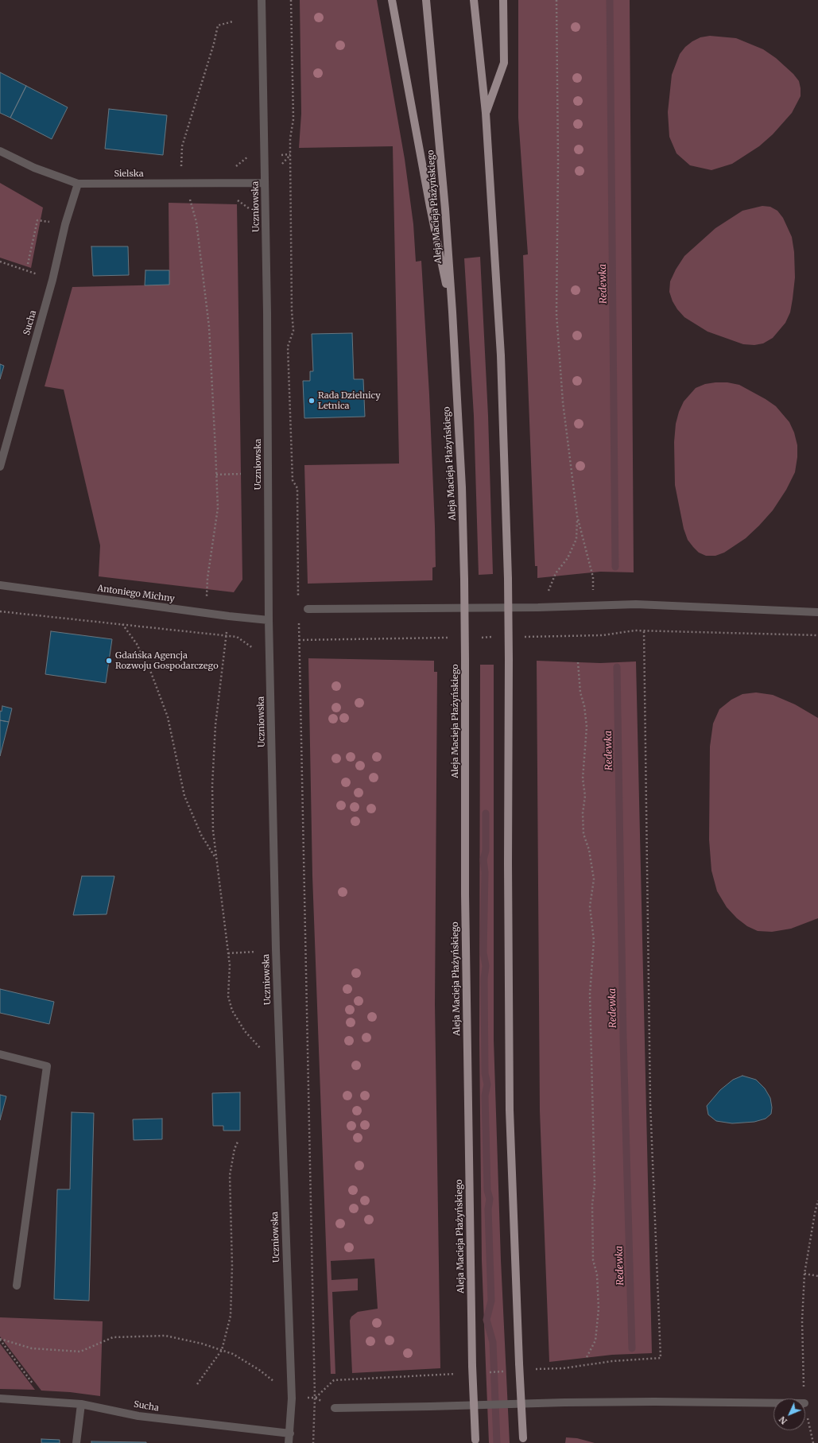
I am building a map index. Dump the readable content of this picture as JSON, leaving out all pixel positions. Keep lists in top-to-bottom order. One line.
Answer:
{"streets":{"main road":["Aleja Macieja Płażyńskiego"],"street":["Sielska","Uczniowska","Sucha","Antoniego Michny"]},"crossings":[["Sielska","Uczniowska"],["Sielska","Sucha"],["Uczniowska","Sucha"],["Uczniowska","Antoniego Michny"]],"water":["Redewka"],"places":["Rada Dzielnicy Letnica","Gdańska Agencja Rozwoju Gospodarczego"],"north":"bottom left"}
